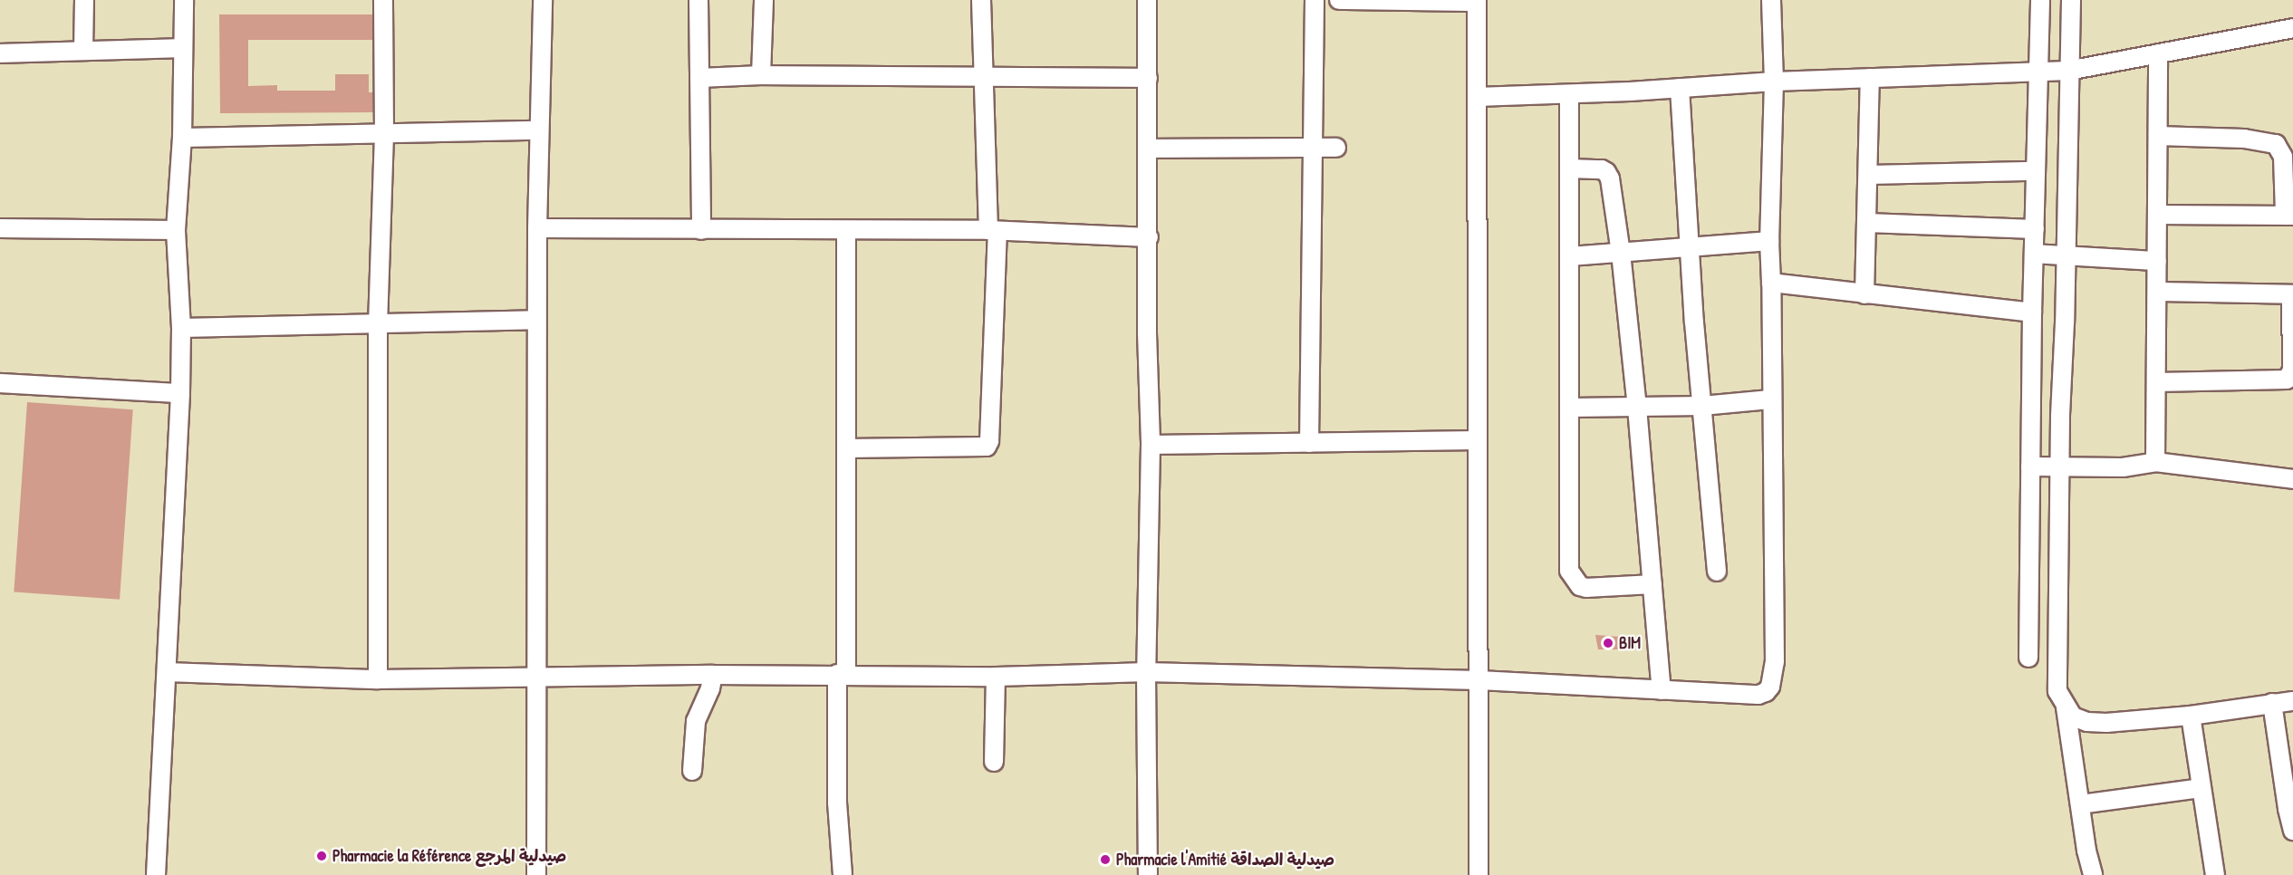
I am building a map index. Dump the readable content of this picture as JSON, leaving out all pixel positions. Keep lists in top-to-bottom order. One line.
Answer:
{"places":["BIM","Pharmacie la Référence صيدلية المرجع","Pharmacie l'Amitié صيدلية الصداقة"]}
